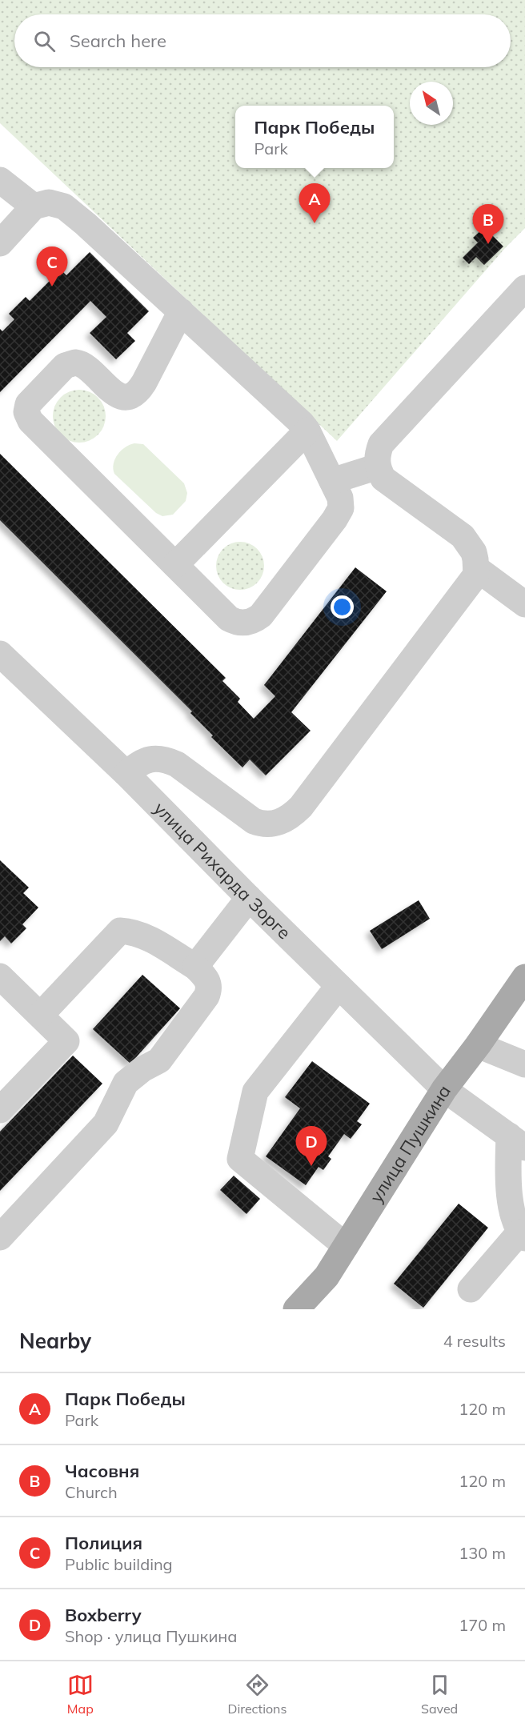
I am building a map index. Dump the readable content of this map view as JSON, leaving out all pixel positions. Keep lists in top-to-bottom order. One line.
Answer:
{"streets":{"main road":["улица Пушкина"],"street":["улица Рихарда Зорге"]},"crossings":[["улица Рихарда Зорге","улица Пушкина"]],"north":"top left","page":{"search":"Search here","popup":["Парк Победы","Park"],"pins":["A","B","C","D"],"heading":["Nearby","4 results"],"list":[{"mark":"A","name":"Парк Победы","note":"Park","value":"120 m"},{"mark":"B","name":"Часовня","note":"Church","value":"120 m"},{"mark":"C","name":"Полиция","note":"Public building","value":"130 m"},{"mark":"D","name":"Boxberry","note":"Shop · улица Пушкина","value":"170 m"}],"nav":["Map","Directions","Saved"]}}
